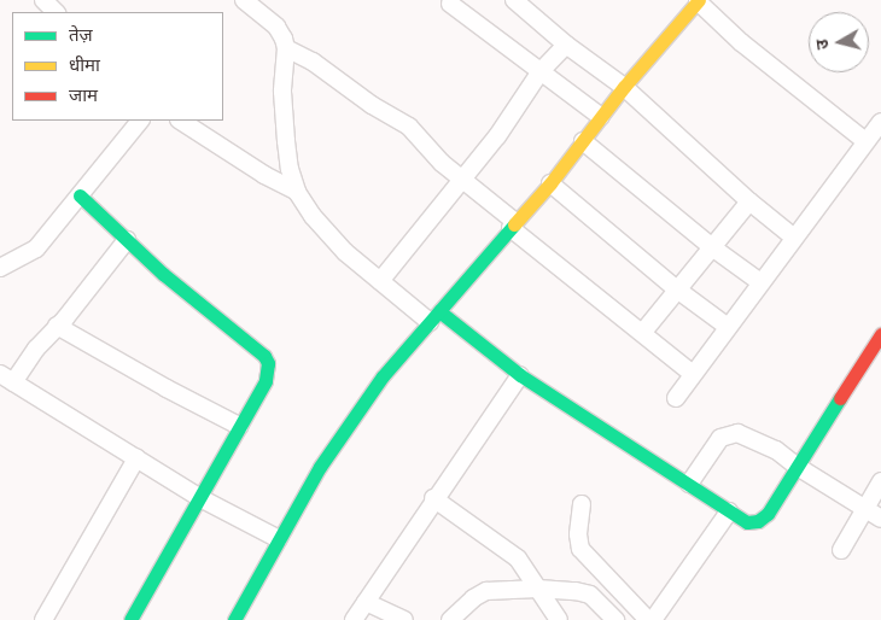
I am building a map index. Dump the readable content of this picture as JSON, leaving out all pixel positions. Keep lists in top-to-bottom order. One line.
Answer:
{"legend":["तेज़","धीमा","जाम"],"north":"left"}
